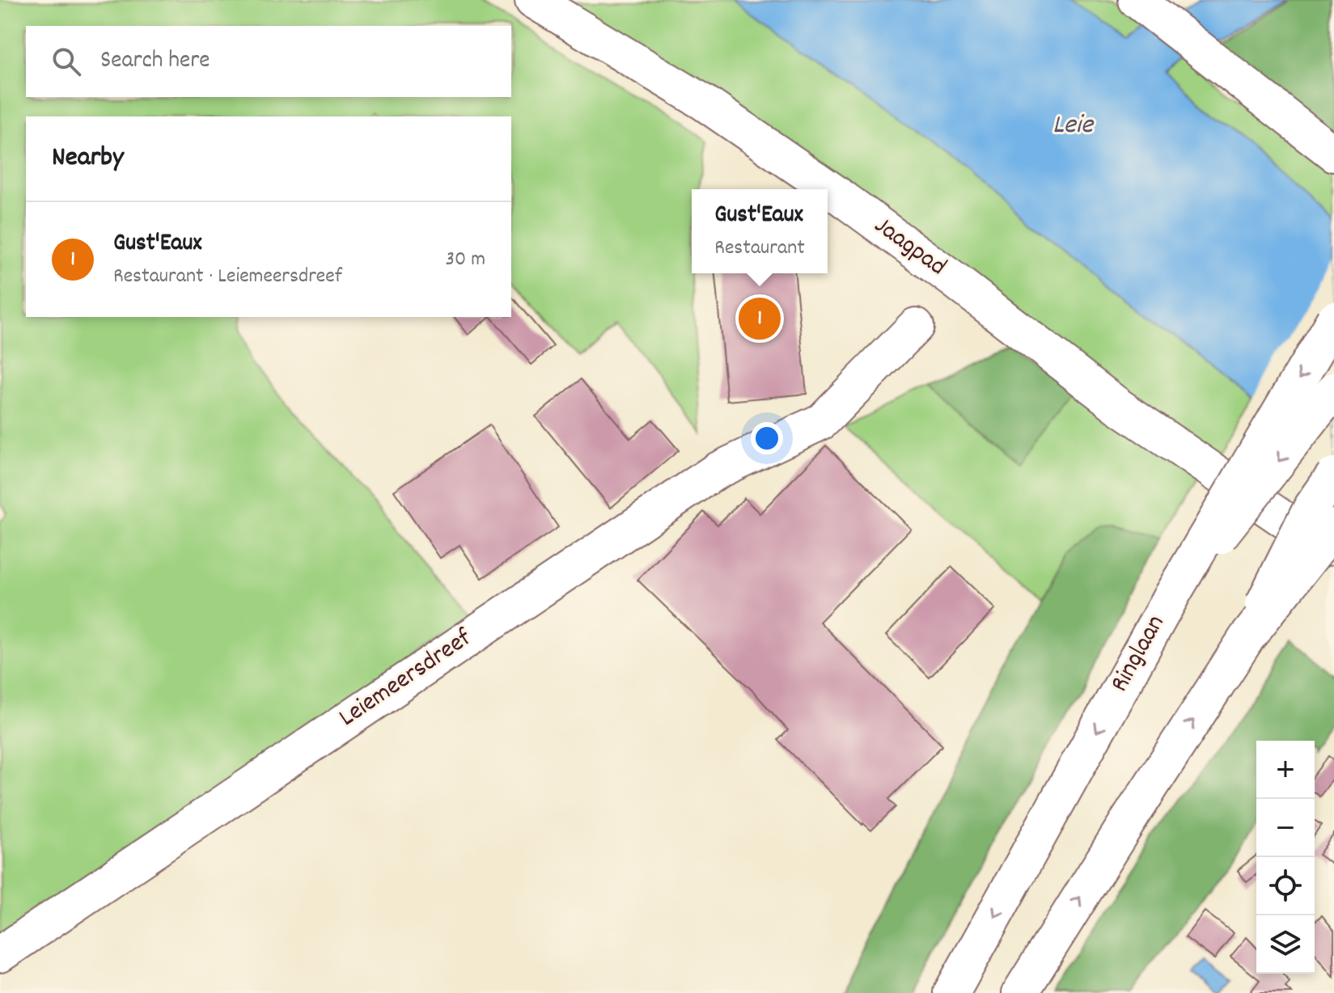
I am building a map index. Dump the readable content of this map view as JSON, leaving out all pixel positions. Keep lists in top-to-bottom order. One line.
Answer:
{"streets":{"main road":["Jaagpad","Ringlaan","Leiemeersdreef"]},"water":["Leie"],"page":{"search":"Search here","heading":"Nearby","popup":["Gust'Eaux","Restaurant"],"list":[{"mark":"1","name":"Gust'Eaux","note":"Restaurant · Leiemeersdreef","value":"30 m"}],"pins":"1","map_buttons":["+","−"]}}
